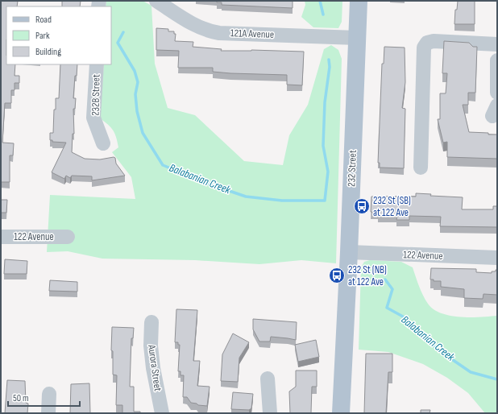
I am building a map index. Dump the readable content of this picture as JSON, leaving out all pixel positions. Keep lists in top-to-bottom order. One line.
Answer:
{"streets":{"main road":["232 Street"],"street":["121A Avenue","232B Street","122 Avenue","Aurora Street"]},"crossings":[["121A Avenue","232 Street"],["232 Street","122 Avenue"]],"water":["Balabanian Creek"],"places":{"bus stop":["232 St (SB) at 122 Ave","232 St (NB) at 122 Ave"]},"legend":["Road","Park","Building"],"scale_bar":"50 m"}
